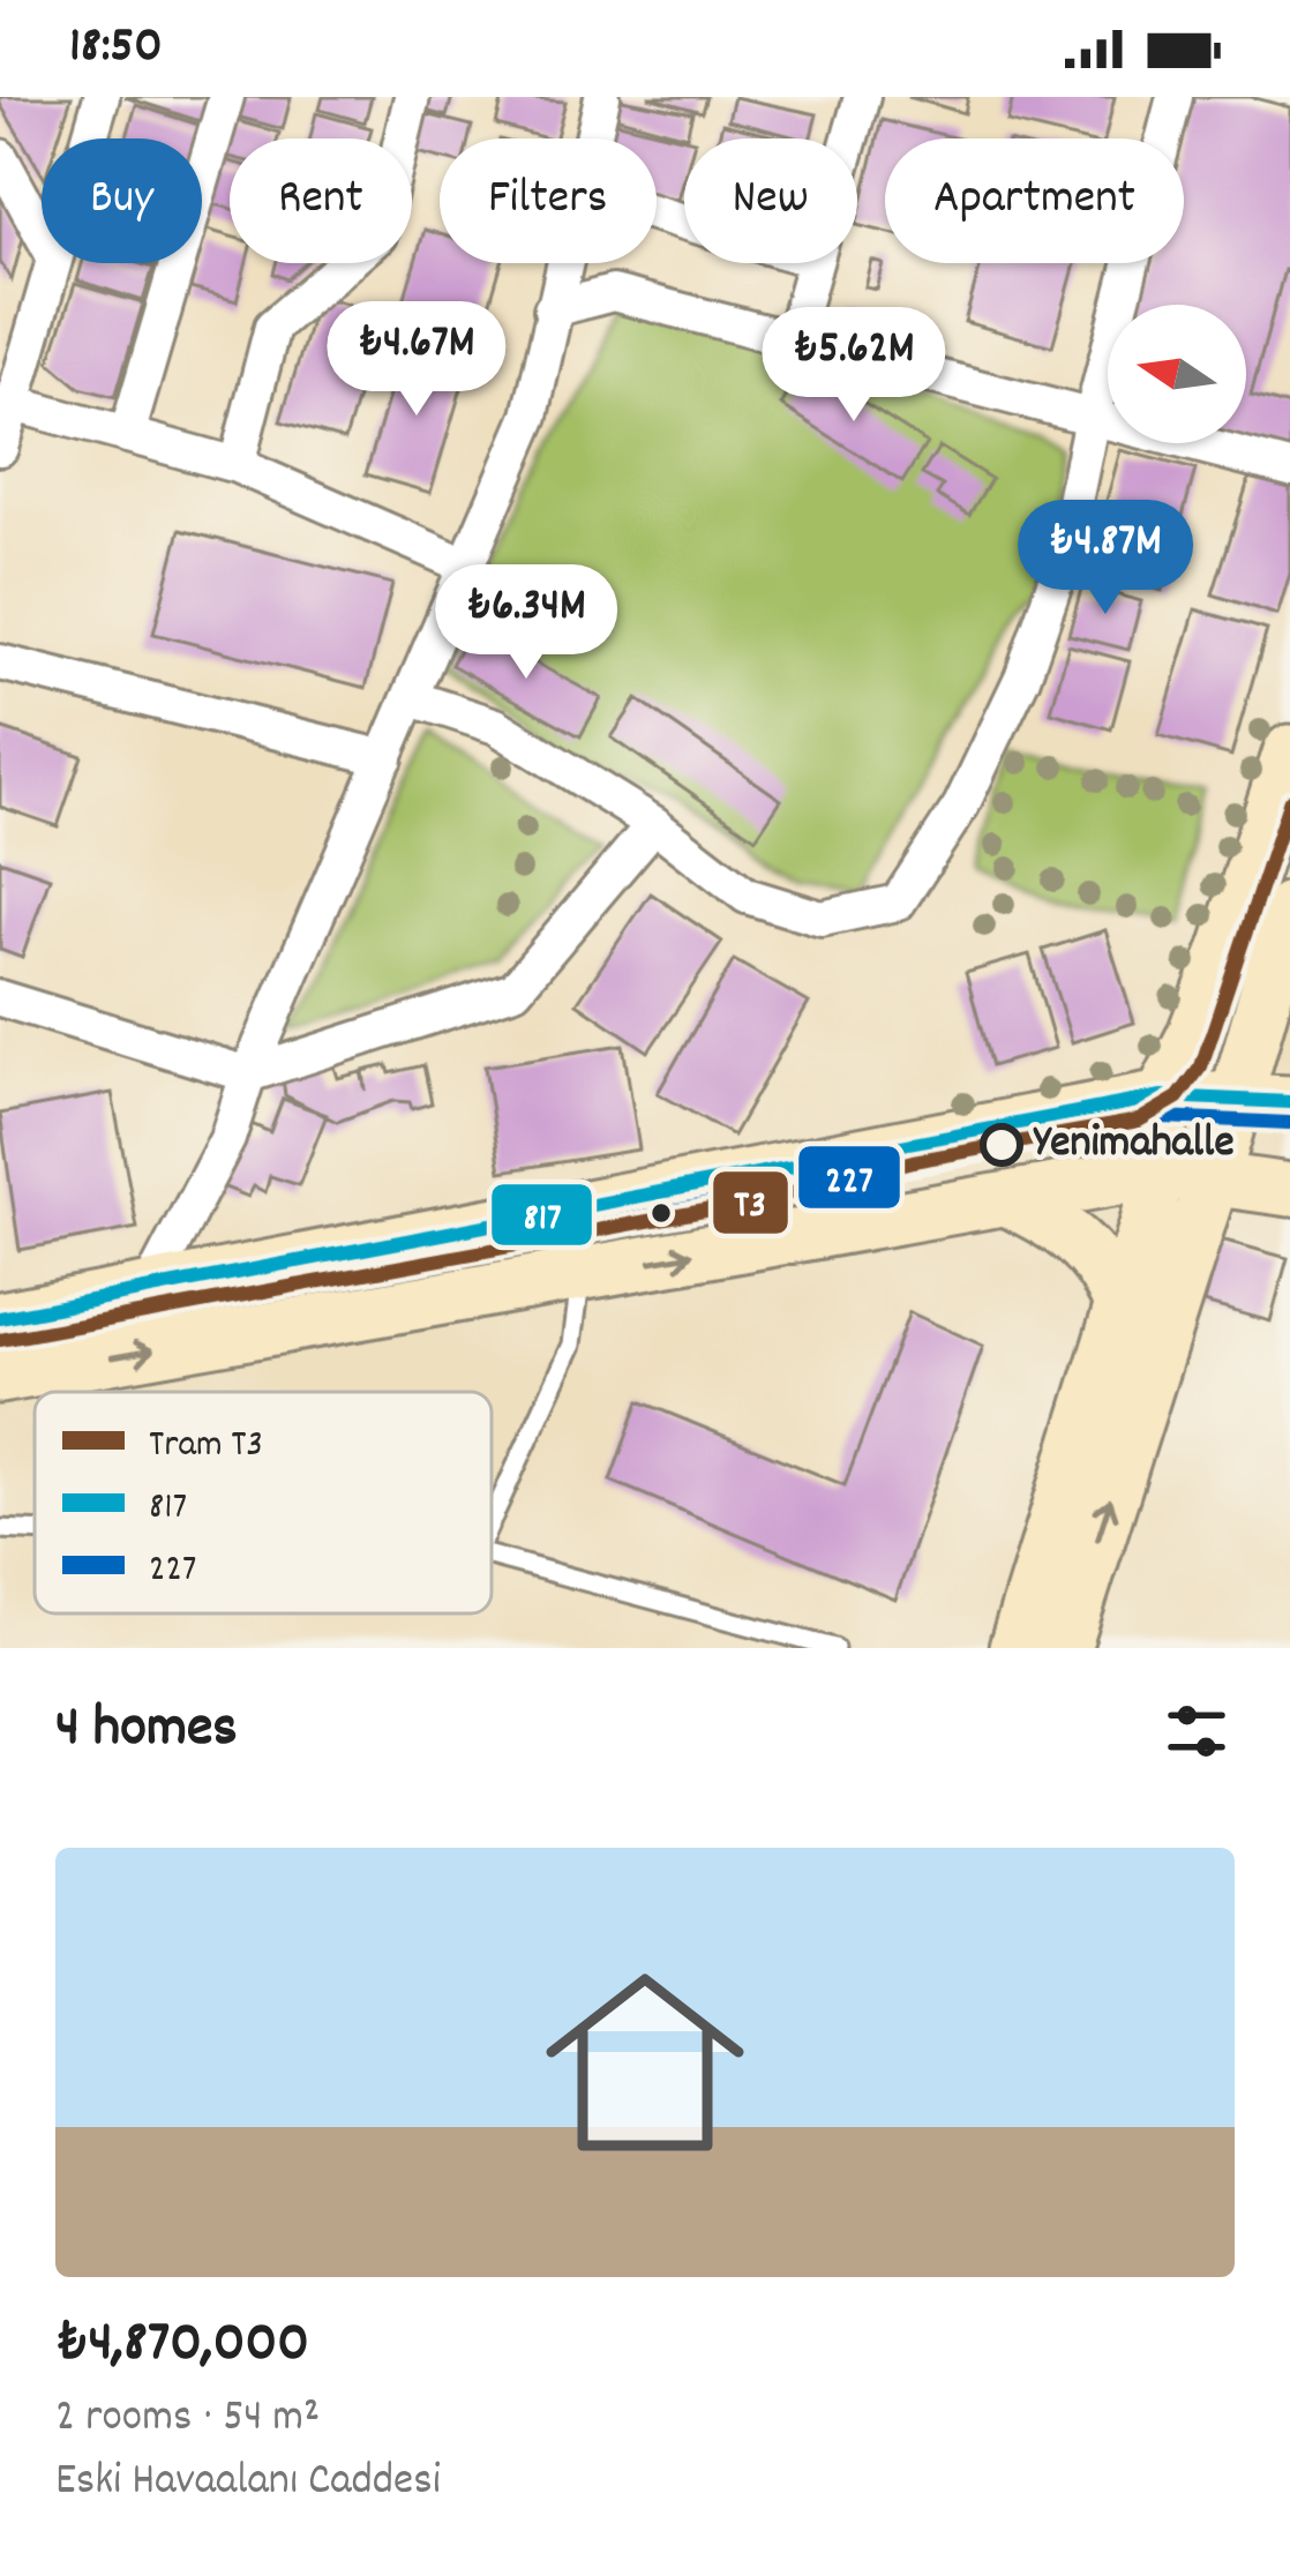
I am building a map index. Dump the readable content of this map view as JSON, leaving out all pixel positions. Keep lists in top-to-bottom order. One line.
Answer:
{"places":["Yenimahalle"],"lines":["tram line T3","transit line 817","transit line 227"],"legend":["Tram T3","817","227"],"north":"left","page":{"status":"18:50","chip":["Buy","Rent","Filters","New","Apartment"],"price":["₺4.67M","₺5.62M","₺4.87M","₺6.34M"],"heading":"4 homes","list":[{"name":"₺4,870,000","note":"2 rooms · 54 m² · Eski Havaalanı Caddesi"}]}}
